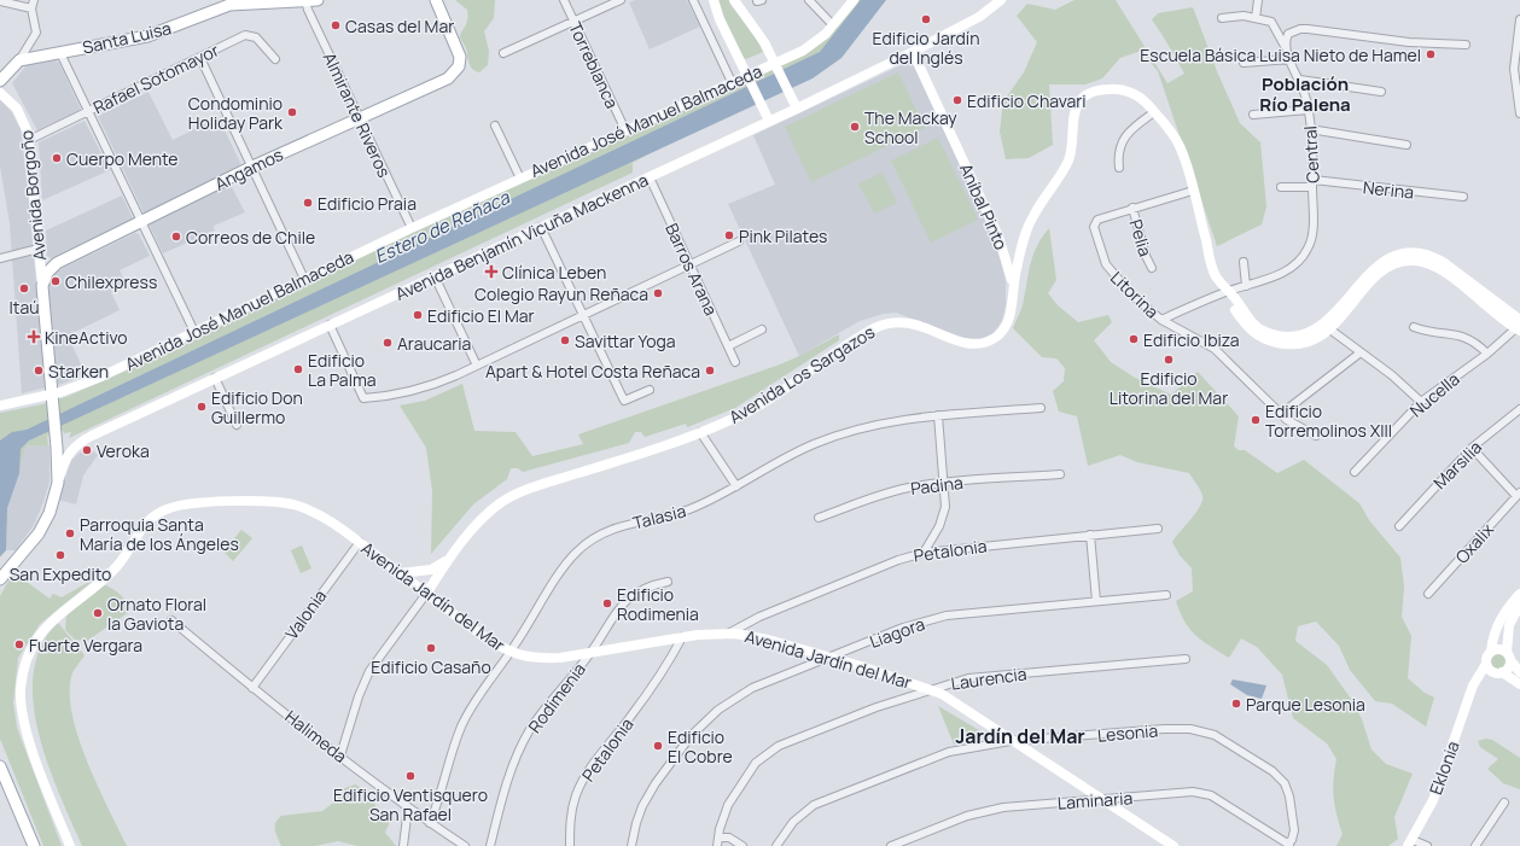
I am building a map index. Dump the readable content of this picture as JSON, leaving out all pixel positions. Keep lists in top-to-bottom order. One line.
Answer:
{"streets":{"main road":["Santa Luisa","Angamos","Avenida Borgoño"],"street":["Torreblanca","Rafael Sotomayor","Almirante Riveros","Avenida José Manuel Balmaceda","Central","Nerina","Aníbal Pinto","Avenida Benjamín Vicuña Mackenna","Pelia","Barros Arana","Litorina","Avenida Los Sargazos","Nucella","Marsilia","Padina","Talasia","Oxalix","Petalonia","Avenida Jardín del Mar","Valonia","Liagora","Laurencia","Rodimenia","Lesonia","Halimeda","Eklonia","Laminaria"]},"crossings":[["Santa Luisa","Almirante Riveros"],["Torreblanca","Avenida José Manuel Balmaceda"],["Rafael Sotomayor","Avenida Borgoño"],["Almirante Riveros","Avenida José Manuel Balmaceda"],["Almirante Riveros","Angamos"],["Avenida José Manuel Balmaceda","Avenida Borgoño"],["Central","Nerina"],["Central","Litorina"],["Central","Avenida Los Sargazos"],["Angamos","Avenida Borgoño"],["Avenida Borgoño","Avenida Benjamín Vicuña Mackenna"],["Aníbal Pinto","Avenida Benjamín Vicuña Mackenna"],["Aníbal Pinto","Avenida Los Sargazos"],["Avenida Benjamín Vicuña Mackenna","Barros Arana"],["Pelia","Litorina"],["Litorina","Avenida Los Sargazos"],["Avenida Los Sargazos","Nucella"],["Avenida Los Sargazos","Avenida Jardín del Mar"],["Avenida Los Sargazos","Halimeda"],["Talasia","Avenida Jardín del Mar"],["Talasia","Halimeda"],["Petalonia","Avenida Jardín del Mar"],["Avenida Jardín del Mar","Valonia"],["Avenida Jardín del Mar","Liagora"],["Avenida Jardín del Mar","Laurencia"],["Avenida Jardín del Mar","Rodimenia"],["Avenida Jardín del Mar","Lesonia"],["Avenida Jardín del Mar","Laminaria"],["Valonia","Halimeda"],["Lesonia","Laminaria"]],"districts":["Población Río Palena","Jardín del Mar"],"water":["Estero de Reñaca"],"places":{"other":["Edificio Jardín del Inglés","Casas del Mar","Escuela Básica Luisa Nieto de Hamel","Edificio Chavari","Condominio Holiday Park","The Mackay School","Cuerpo Mente","Edificio Praia","Pink Pilates","Correos de Chile","Chilexpress","Itaú","Colegio Rayun Reñaca","Edificio El Mar","Edificio Ibiza","Savittar Yoga","Araucaria","Edificio Litorina del Mar","Edificio La Palma","Starken","Apart & Hotel Costa Reñaca","Edificio Don Guillermo","Edificio Torremolinos XIII","Veroka","Parroquia Santa María de los Ángeles","San Expedito","Edificio Rodimenia","Ornato Floral la Gaviota","Fuerte Vergara","Edificio Casaño","Parque Lesonia","Edificio El Cobre","Edificio Ventisquero San Rafael"],"health":["Clínica Leben","KineActivo"]}}
